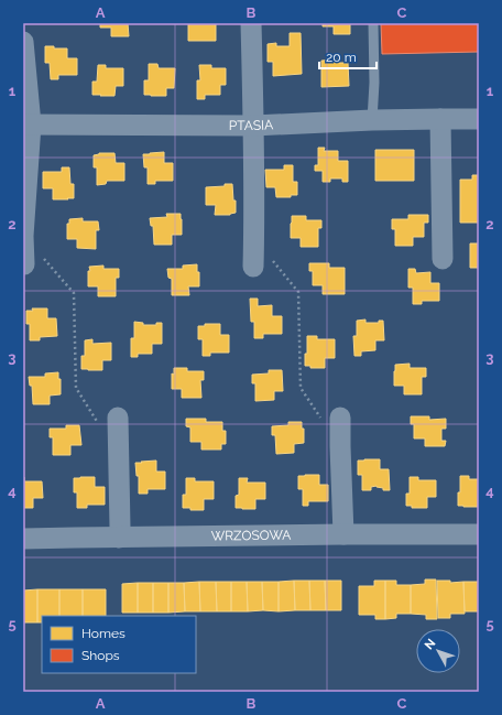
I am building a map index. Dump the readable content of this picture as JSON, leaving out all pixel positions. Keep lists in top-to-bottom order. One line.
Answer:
{"streets":{"street":["PTASIA","WRZOSOWA"]},"legend":["Homes","Shops"],"scale_bar":"20 m","north":"top left","grid":{"columns":["A","B","C"],"rows":["1","2","3","4","5"]}}
